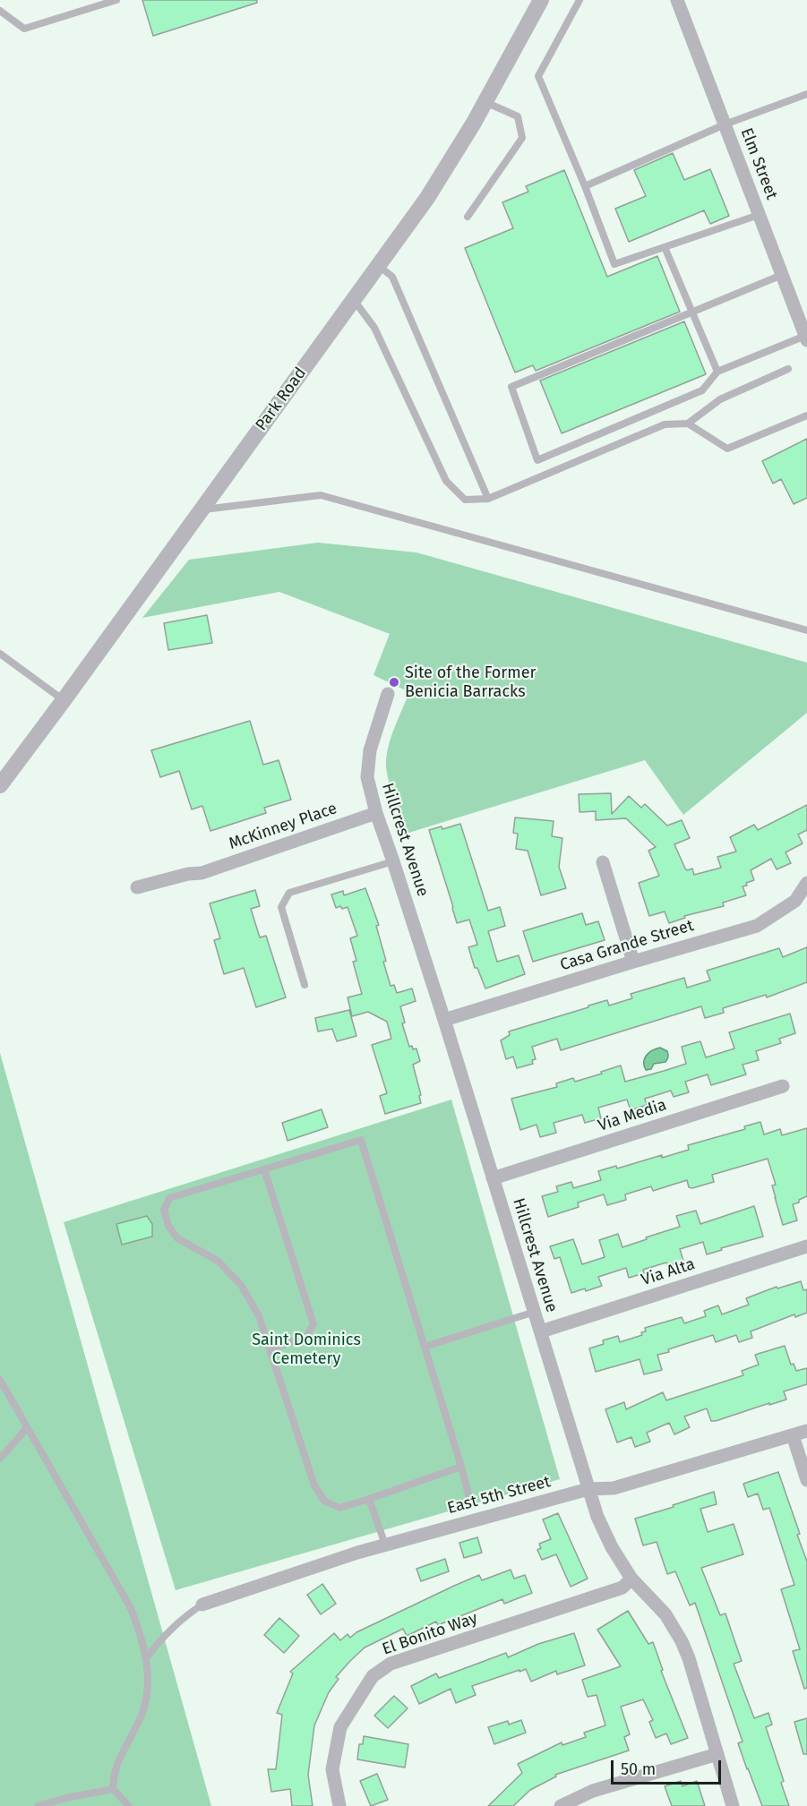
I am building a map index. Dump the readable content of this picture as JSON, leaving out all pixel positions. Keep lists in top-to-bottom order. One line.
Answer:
{"streets":{"street":["Elm Street","Park Road","McKinney Place","Hillcrest Avenue","Casa Grande Street","Via Media","Via Alta","East 5th Street","El Bonito Way"]},"crossings":[["McKinney Place","Hillcrest Avenue"],["Hillcrest Avenue","Casa Grande Street"],["Hillcrest Avenue","Via Media"],["Hillcrest Avenue","Via Alta"],["Hillcrest Avenue","East 5th Street"],["Hillcrest Avenue","El Bonito Way"]],"parks":["Saint Dominics Cemetery"],"places":["Site of the Former Benicia Barracks"],"scale_bar":"50 m"}
